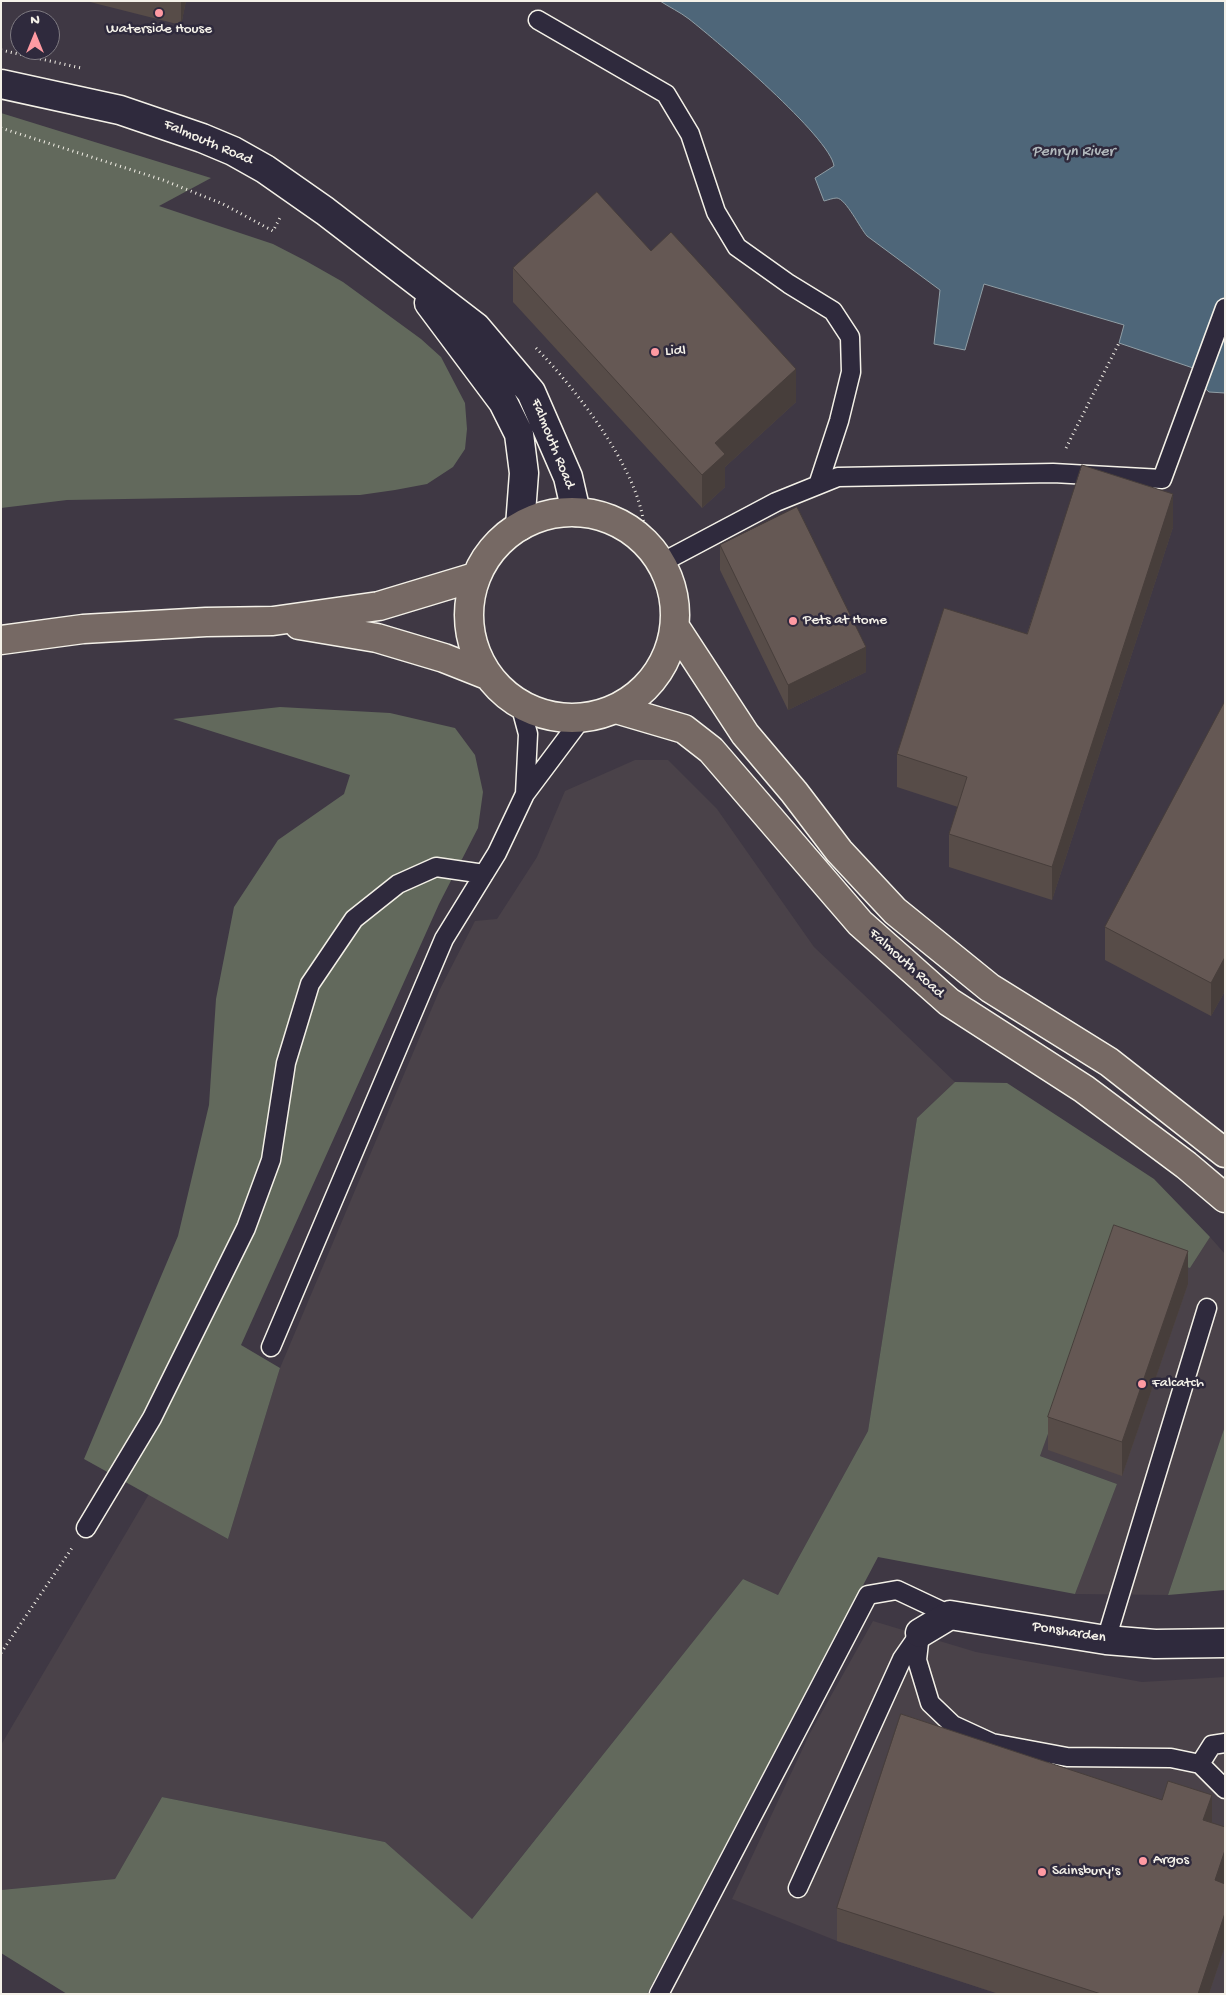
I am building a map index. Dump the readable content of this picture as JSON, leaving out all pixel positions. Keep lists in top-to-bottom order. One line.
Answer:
{"streets":{"highway":["Falmouth Road"],"main road":["Ponsharden"]},"water":["Penryn River"],"places":["Waterside House","Lidl","Pets at Home","Falcatch","Argos","Sainsbury's"],"north":"top"}
